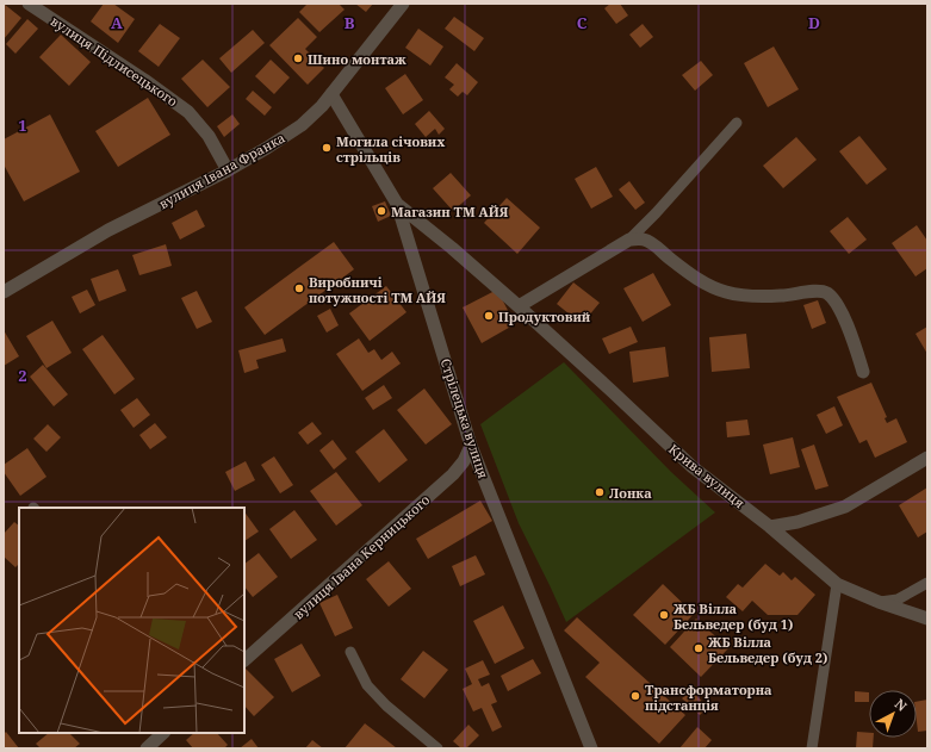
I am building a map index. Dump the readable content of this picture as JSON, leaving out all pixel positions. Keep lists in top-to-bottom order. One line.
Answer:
{"streets":{"street":["вулиця Підлисецького","вулиця Івана Франка","Стрілецька вулиця","Крива вулиця","вулиця Івана Керницького"]},"crossings":[["вулиця Підлисецького","вулиця Івана Франка"],["вулиця Івана Франка","Стрілецька вулиця"],["Стрілецька вулиця","Крива вулиця"],["Стрілецька вулиця","вулиця Івана Керницького"]],"places":["Шино монтаж","Могила січових стрільців","Магазин ТМ АЙЯ","Виробничі потужності ТМ АЙЯ","Продуктовий","Лонка","ЖБ Вілла Бельведер (буд 1)","ЖБ Вілла Бельведер (буд 2)","Трансформаторна підстанція"],"north":"top right","grid":{"columns":["A","B","C","D"],"rows":["1","2"]}}
